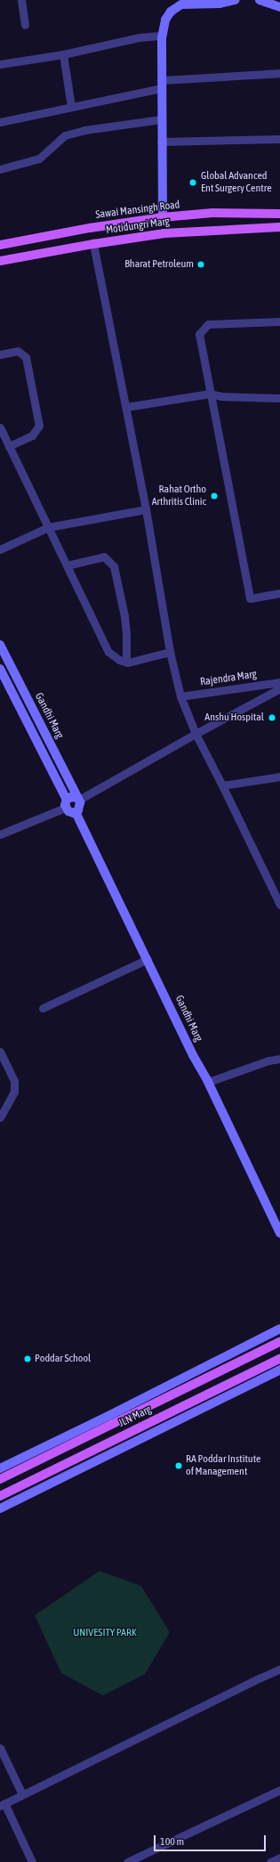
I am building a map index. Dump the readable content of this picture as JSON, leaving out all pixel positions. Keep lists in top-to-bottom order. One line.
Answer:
{"streets":{"main road":["Sawai Mansingh Road","Motidungri Marg","JLN Marg"],"street":["Rajendra Marg","Gandhi Marg"]},"parks":["UNIVESITY PARK"],"places":["Global Advanced Ent Surgery Centre","Bharat Petroleum","Rahat Ortho Arthritis Clinic","Anshu Hospital","Poddar School","RA Poddar Institute of Management"],"scale_bar":"100 m"}
